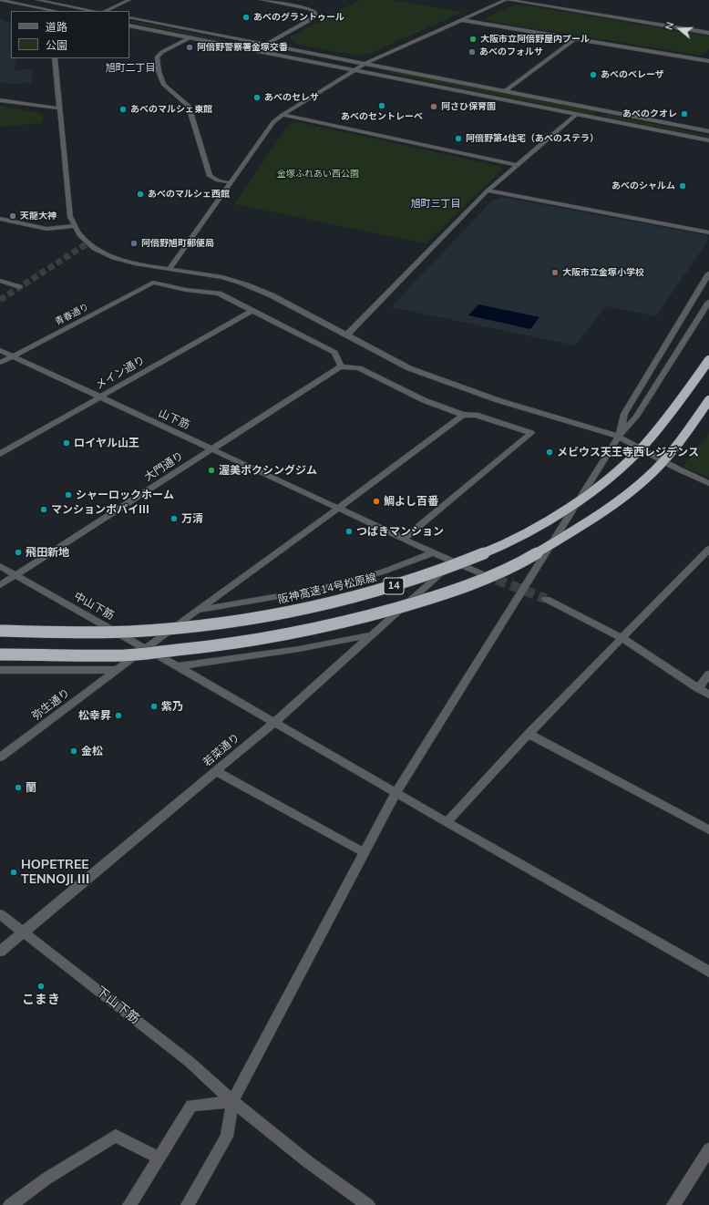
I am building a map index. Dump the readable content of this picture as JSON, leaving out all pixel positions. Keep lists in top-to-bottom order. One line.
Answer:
{"streets":{"highway":["14","阪神高速14号松原線"],"street":["青春通り","メイン通り","山下筋","大門通り","中山下筋","弥生通り","若菜通り","下山下筋"]},"crossings":[["青春通り","メイン通り"],["青春通り","山下筋"],["メイン通り","山下筋"],["山下筋","大門通り"],["山下筋","弥生通り"],["山下筋","若菜通り"],["大門通り","中山下筋"],["中山下筋","弥生通り"],["中山下筋","若菜通り"],["若菜通り","下山下筋"]],"districts":["旭町二丁目","旭町三丁目"],"parks":["金塚ふれあい西公園"],"places":["あべのグラントゥール","大阪市立阿倍野屋内プール","阿倍野警察署金塚交番","あべのフォルサ","あべのベレーザ","あべのセレサ","あべのセントレーベ","阿さひ保育園","あべのマルシェ東館","あべのクオレ","阿倍野第4住宅（あべのステラ）","あべのシャルム","あべのマルシェ西館","天龍大神","阿倍野旭町郵便局","大阪市立金塚小学校","ロイヤル山王","メビウス天王寺西レジデンス","渥美ボクシングジム","シャーロックホーム","鯛よし百番","マンションポパイⅢ","万清","つばきマンション","飛田新地","紫乃","松幸昇","金松","蘭","HOPETREE TENNOJI Ⅲ","こまき"],"legend":["道路","公園"],"north":"left"}
